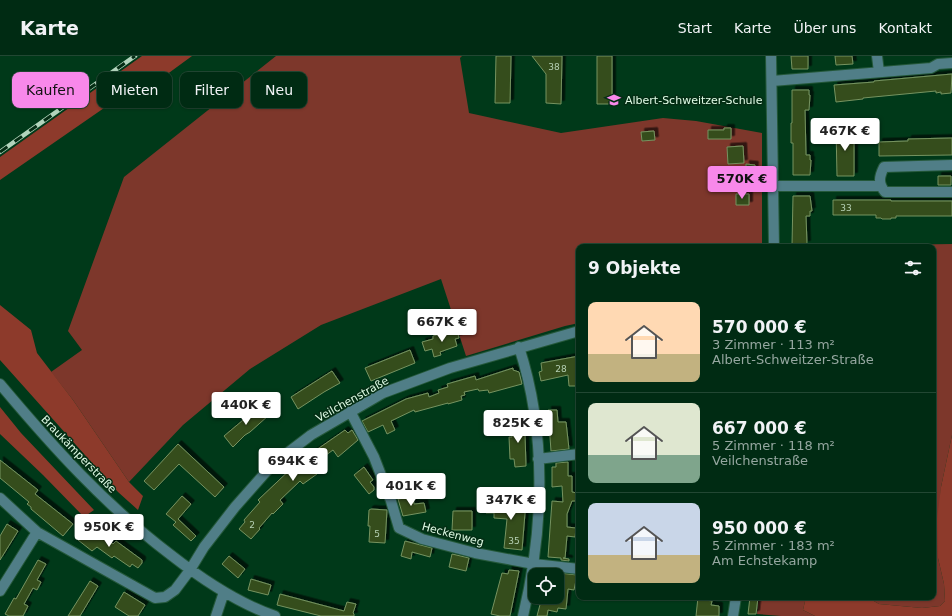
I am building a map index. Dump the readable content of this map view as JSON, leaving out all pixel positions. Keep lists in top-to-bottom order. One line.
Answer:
{"streets":{"street":["Veilchenstraße","Braukämperstraße","Heckenweg"]},"crossings":[["Veilchenstraße","Braukämperstraße"],["Veilchenstraße","Heckenweg"]],"places":{"school or university":["Albert-Schweitzer-Schule"]},"house_numbers":["38","33","28","2","5","35"],"page":{"header":"Karte","nav":["Start","Karte","Über uns","Kontakt"],"chip":["Kaufen","Mieten","Filter","Neu"],"price":["467K €","570K €","667K €","440K €","825K €","694K €","401K €","347K €","950K €"],"heading":"9 Objekte","list":[{"name":"570 000 €","note":"3 Zimmer · 113 m² · Albert-Schweitzer-Straße"},{"name":"667 000 €","note":"5 Zimmer · 118 m² · Veilchenstraße"},{"name":"950 000 €","note":"5 Zimmer · 183 m² · Am Echstekamp"}]}}
